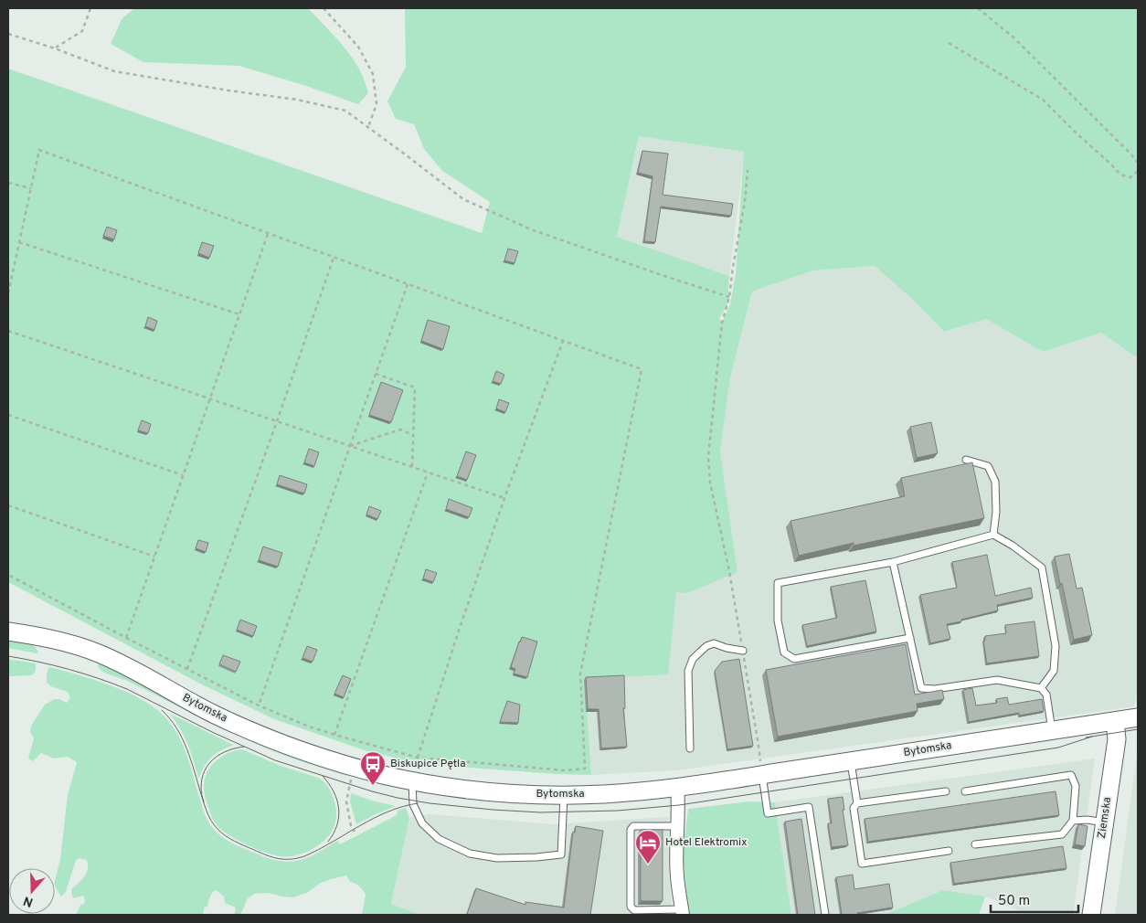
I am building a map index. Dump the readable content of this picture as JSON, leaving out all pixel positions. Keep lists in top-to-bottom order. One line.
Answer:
{"streets":{"street":["Bytomska","Ziemska"]},"crossings":[["Bytomska","Ziemska"]],"places":{"bus stop":["Biskupice Pętla"],"hotel":["Hotel Elektromix"]},"scale_bar":"50 m","north":"bottom"}
